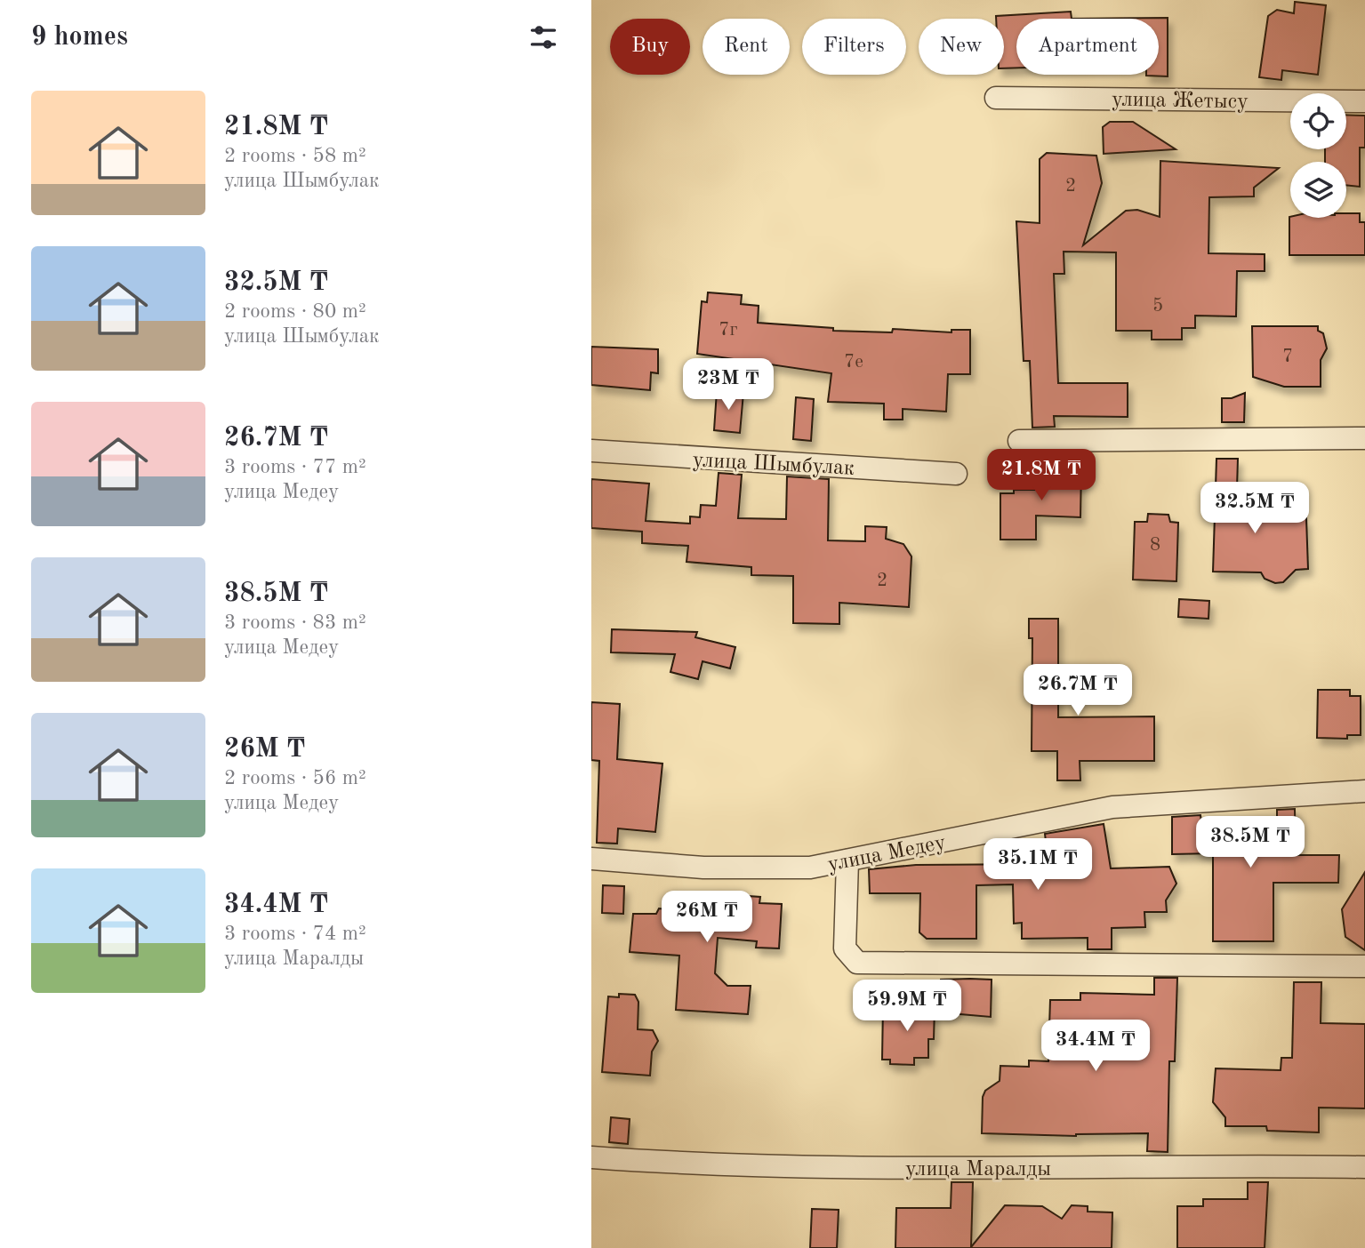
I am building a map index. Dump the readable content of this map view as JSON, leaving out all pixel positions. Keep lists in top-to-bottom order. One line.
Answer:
{"streets":{"street":["улица Жетысу","улица Шымбулак","улица Медеу","улица Маралды"]},"house_numbers":["2","5","7г","7","7е","8","2"],"page":{"heading":"9 homes","chip":["Buy","Rent","Filters","New","Apartment"],"list":[{"name":"21.8M ₸","note":"2 rooms · 58 m² · улица Шымбулак"},{"name":"32.5M ₸","note":"2 rooms · 80 m² · улица Шымбулак"},{"name":"26.7M ₸","note":"3 rooms · 77 m² · улица Медеу"},{"name":"38.5M ₸","note":"3 rooms · 83 m² · улица Медеу"},{"name":"26M ₸","note":"2 rooms · 56 m² · улица Медеу"},{"name":"34.4M ₸","note":"3 rooms · 74 m² · улица Маралды"}],"price":["23M ₸","21.8M ₸","32.5M ₸","26.7M ₸","38.5M ₸","35.1M ₸","26M ₸","59.9M ₸","34.4M ₸"]}}
